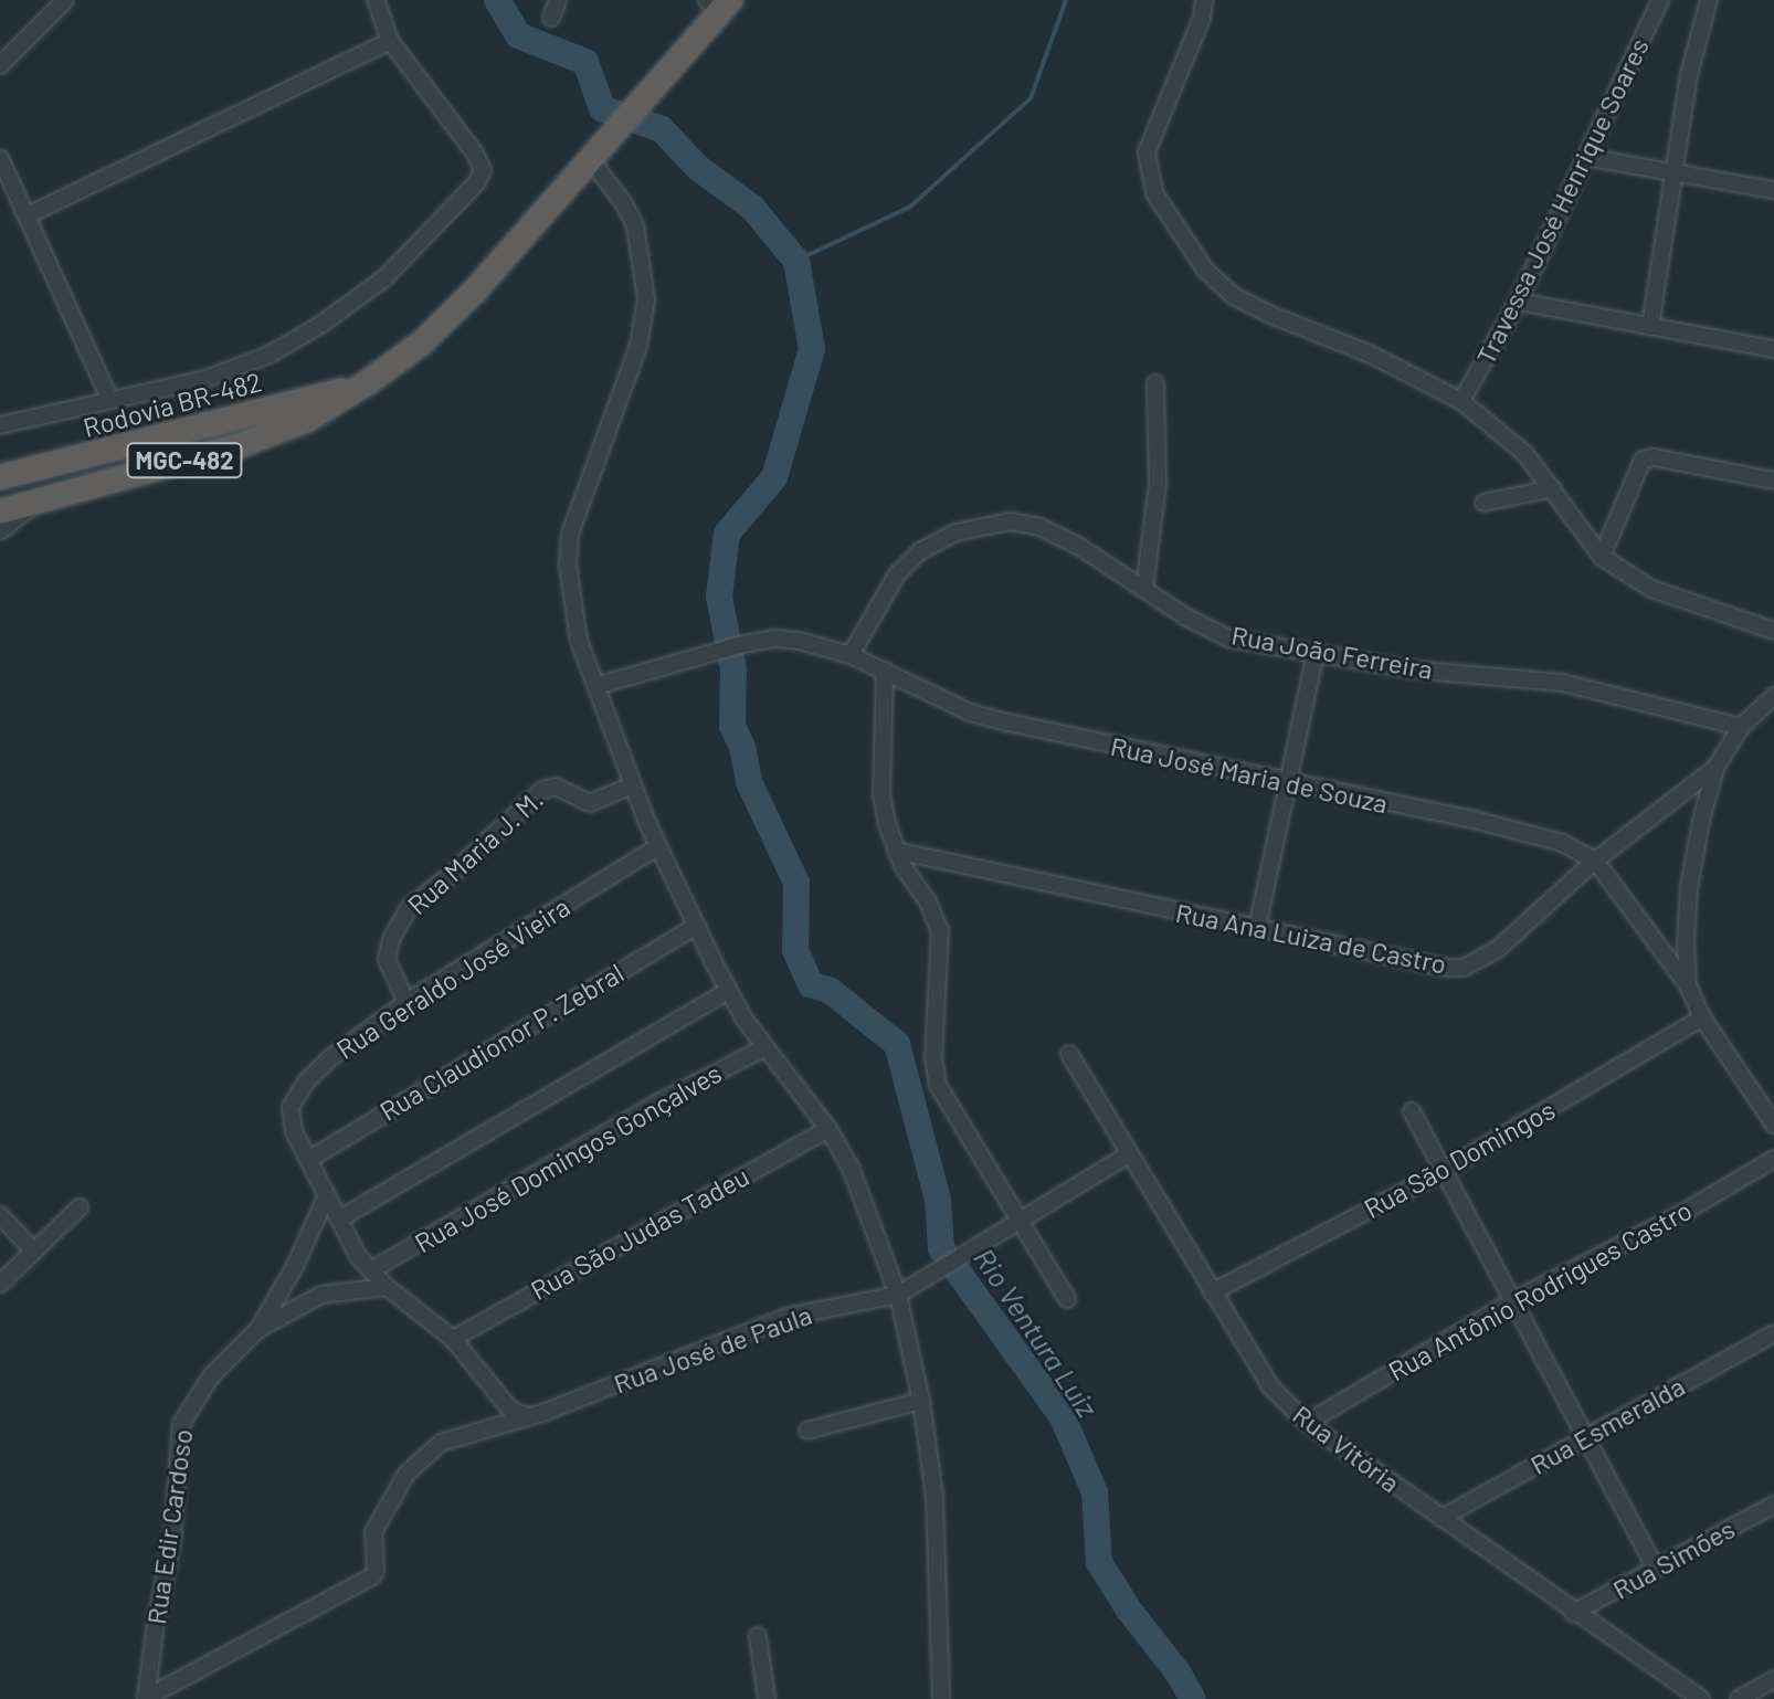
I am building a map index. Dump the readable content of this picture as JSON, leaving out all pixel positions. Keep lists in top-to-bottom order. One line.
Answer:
{"streets":{"highway":["Rodovia BR-482","MGC-482"],"street":["Travessa José Henrique Soares","Rua João Ferreira","Rua José Maria de Souza","Rua Maria J. M.","Rua Ana Luiza de Castro","Rua Geraldo José Vieira","Rua Claudionor P. Zebral","Rua José Domingos Gonçalves","Rua São Domingos","Rua São Judas Tadeu","Rua Antônio Rodrigues Castro","Rua José de Paula","Rua Esmeralda","Rua Vitória","Rua Edir Cardoso","Rua Simões"]},"crossings":[["Rua João Ferreira","Rua José Maria de Souza"],["Rua José Maria de Souza","Rua Ana Luiza de Castro"],["Rua José Maria de Souza","Rua São Domingos"],["Rua Maria J. M.","Rua Geraldo José Vieira"],["Rua Geraldo José Vieira","Rua Claudionor P. Zebral"],["Rua Geraldo José Vieira","Rua José Domingos Gonçalves"],["Rua Geraldo José Vieira","Rua São Judas Tadeu"],["Rua Geraldo José Vieira","Rua José de Paula"],["Rua São Domingos","Rua Vitória"],["Rua Antônio Rodrigues Castro","Rua Vitória"],["Rua José de Paula","Rua Vitória"],["Rua José de Paula","Rua Edir Cardoso"],["Rua Esmeralda","Rua Vitória"],["Rua Vitória","Rua Simões"]],"water":["Rio Ventura Luiz"]}
